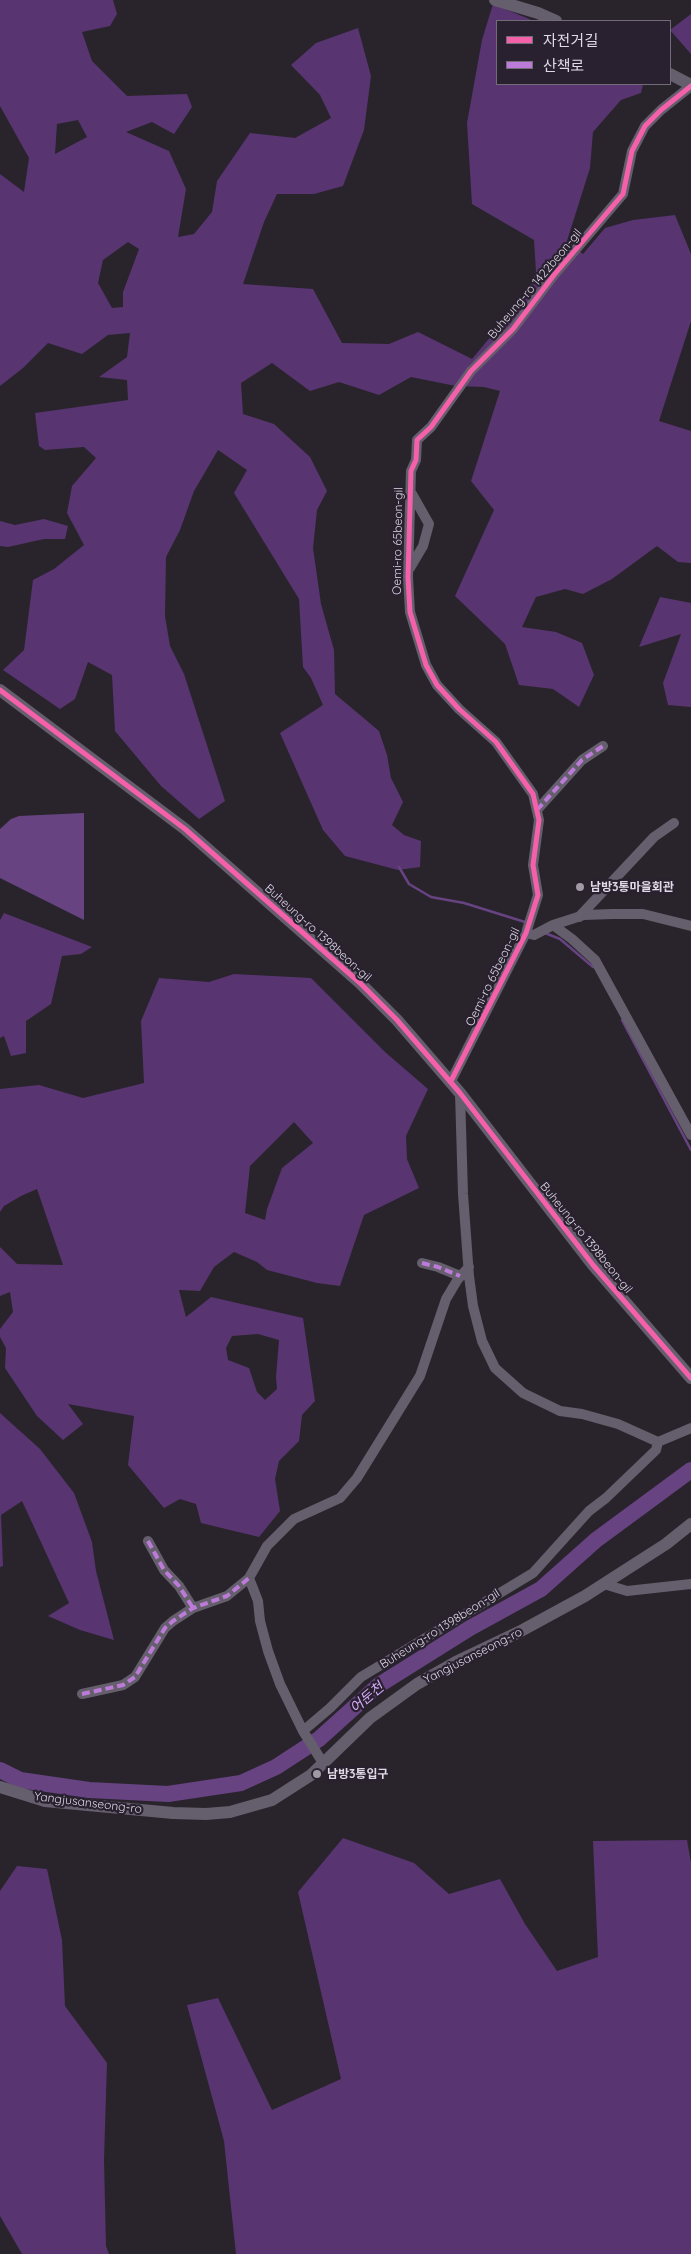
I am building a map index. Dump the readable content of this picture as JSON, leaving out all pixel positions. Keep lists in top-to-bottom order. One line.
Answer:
{"streets":{"street":["Buheung-ro 1422beon-gil","Oemi-ro 65beon-gil","Buheung-ro 1398beon-gil","Yangjusanseong-ro"]},"crossings":[["Buheung-ro 1422beon-gil","Oemi-ro 65beon-gil"],["Oemi-ro 65beon-gil","Buheung-ro 1398beon-gil"]],"water":["어둔천"],"places":["남방3통마을회관","남방3통입구"],"legend":["자전거길","산책로"]}
